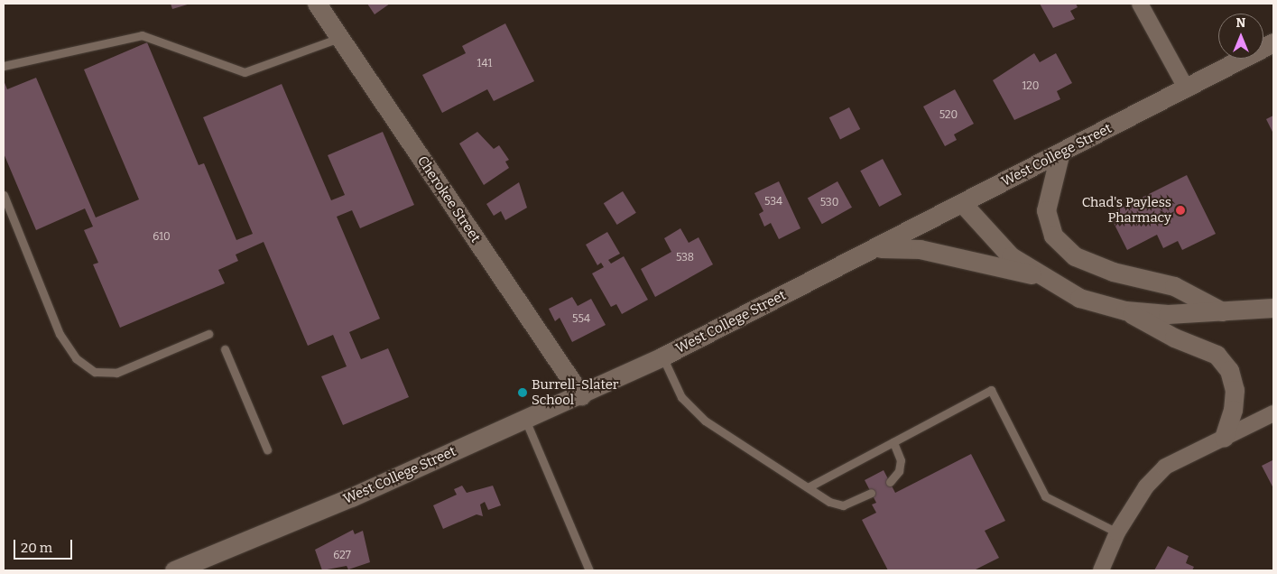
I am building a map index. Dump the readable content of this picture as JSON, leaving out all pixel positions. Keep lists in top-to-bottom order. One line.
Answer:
{"streets":{"street":["West College Street","Cherokee Street"]},"crossings":[["West College Street","Cherokee Street"]],"places":["Chad's Payless Pharmacy","Burrell-Slater School"],"house_numbers":["141","120","520","534","530","610","538","554","627"],"scale_bar":"20 m","north":"top"}
